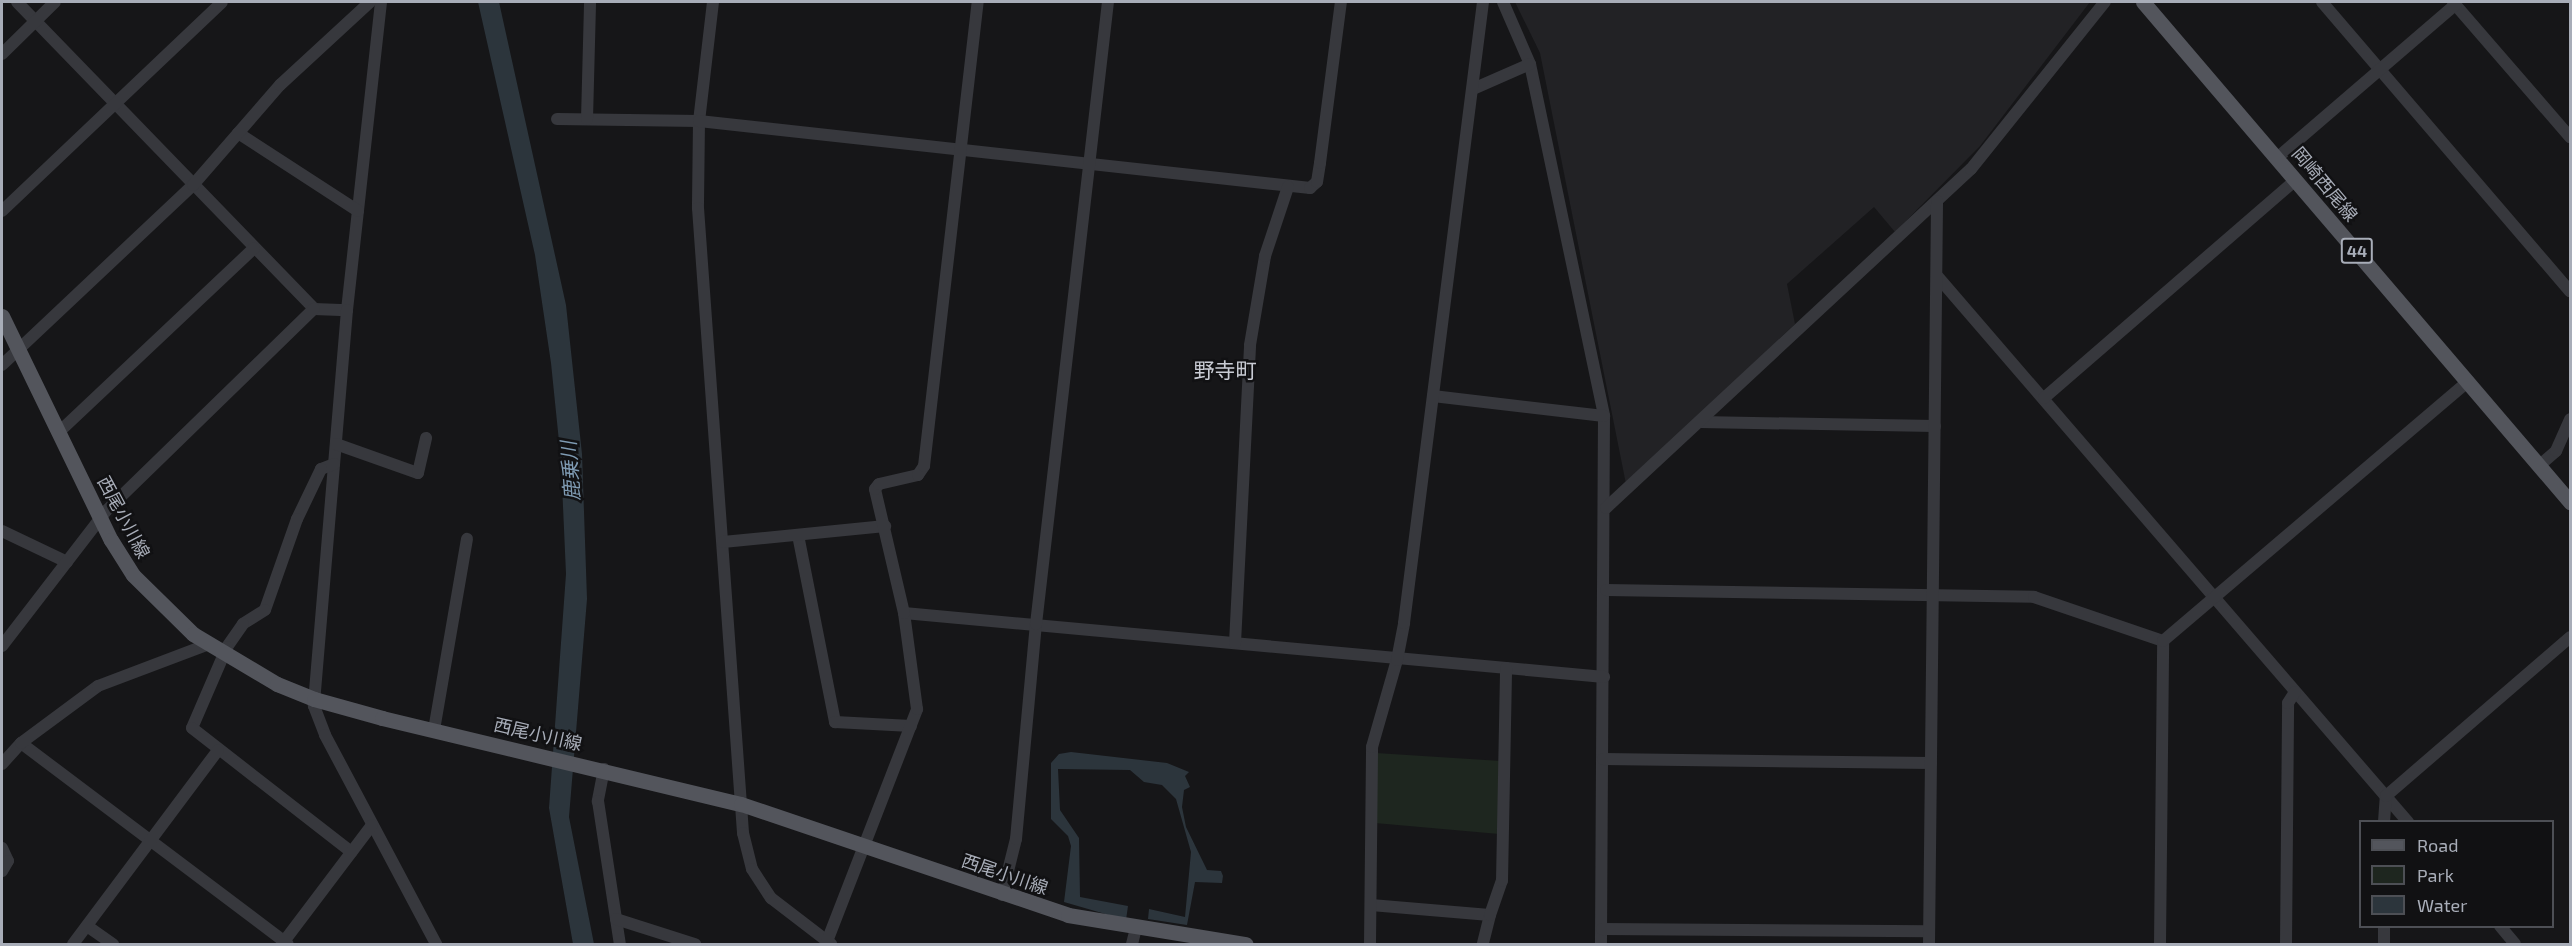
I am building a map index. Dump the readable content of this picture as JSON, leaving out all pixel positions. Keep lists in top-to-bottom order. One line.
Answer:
{"streets":{"main road":["岡崎西尾線","44","西尾小川線"]},"districts":["野寺町"],"water":["鹿乗川"],"legend":["Road","Park","Water"]}
